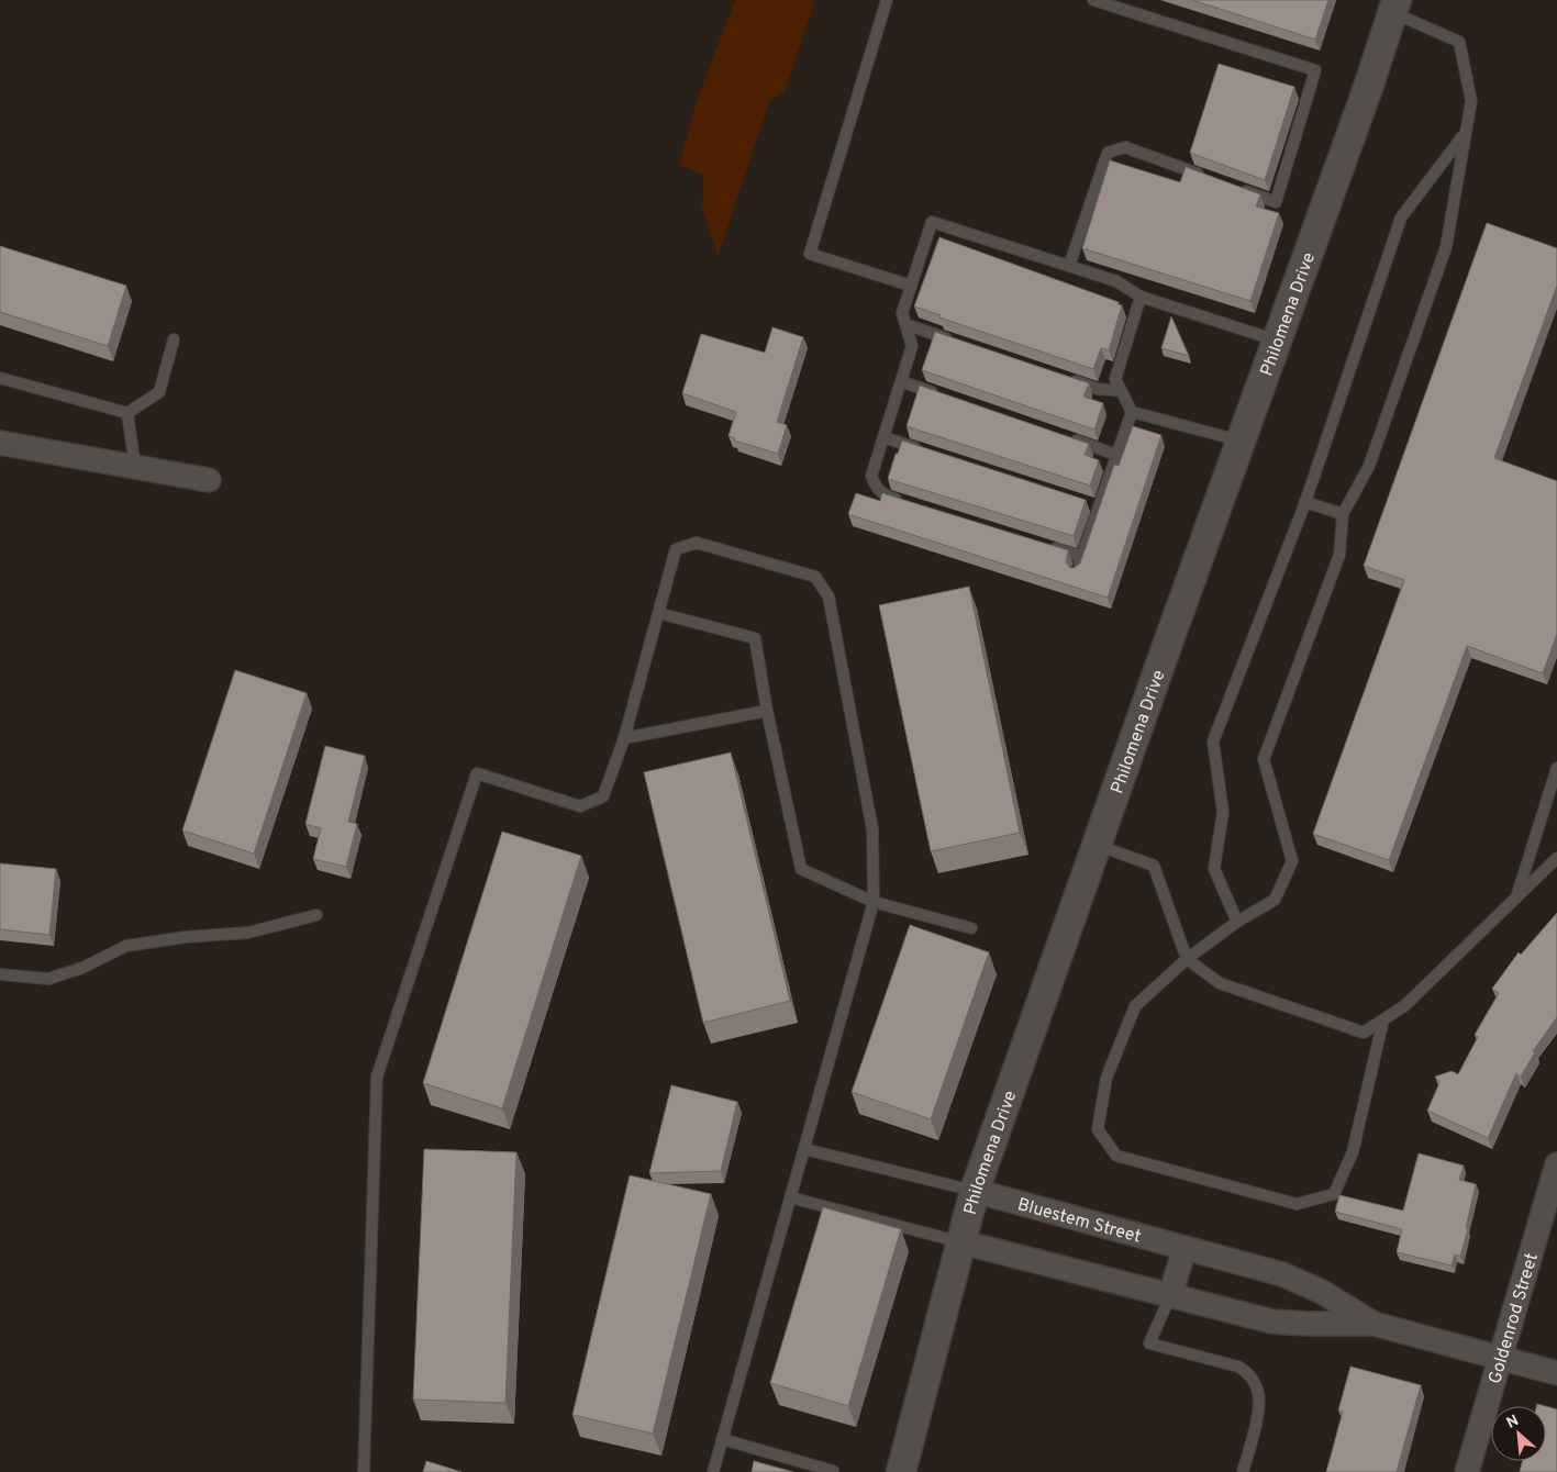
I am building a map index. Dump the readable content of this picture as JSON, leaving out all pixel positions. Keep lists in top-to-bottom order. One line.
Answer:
{"streets":{"street":["Philomena Drive","Bluestem Street","Goldenrod Street"]},"crossings":[["Philomena Drive","Bluestem Street"],["Bluestem Street","Goldenrod Street"]],"north":"top left"}
